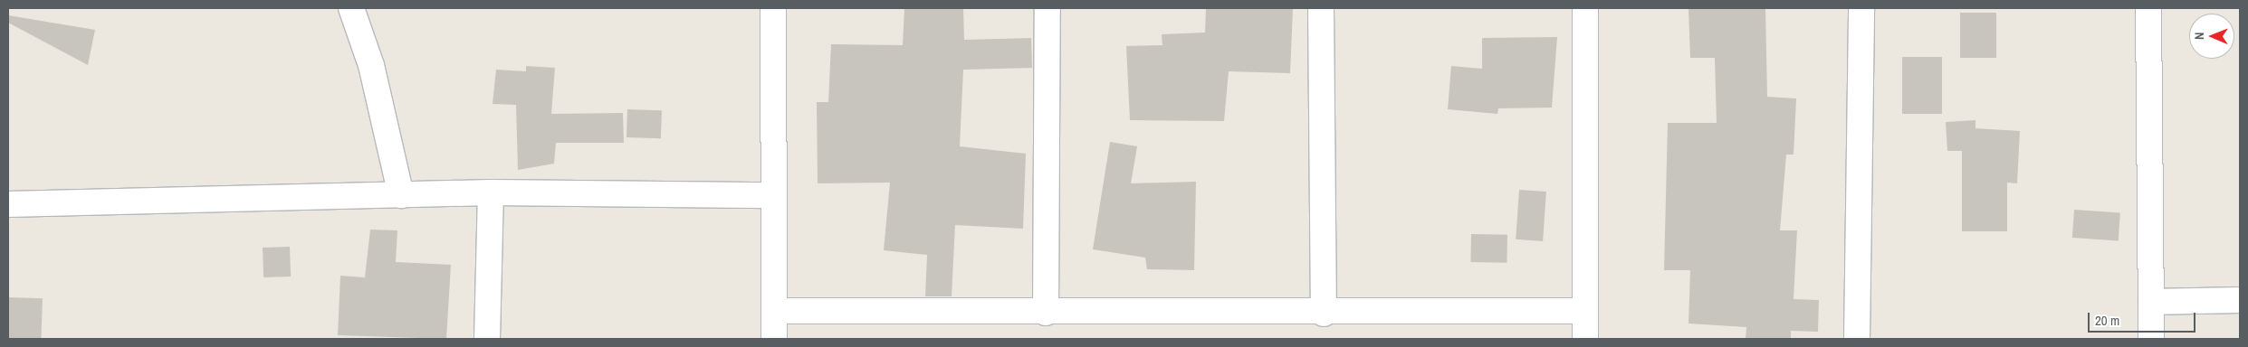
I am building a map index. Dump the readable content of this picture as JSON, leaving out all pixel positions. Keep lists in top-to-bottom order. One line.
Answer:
{"scale_bar":"20 m","north":"left"}
